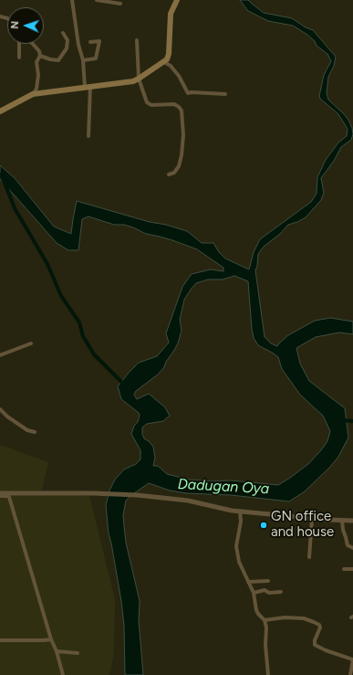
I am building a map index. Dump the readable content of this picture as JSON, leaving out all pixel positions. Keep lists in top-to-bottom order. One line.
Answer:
{"water":["Dadugan Oya"],"places":["GN office and house"],"north":"left"}
